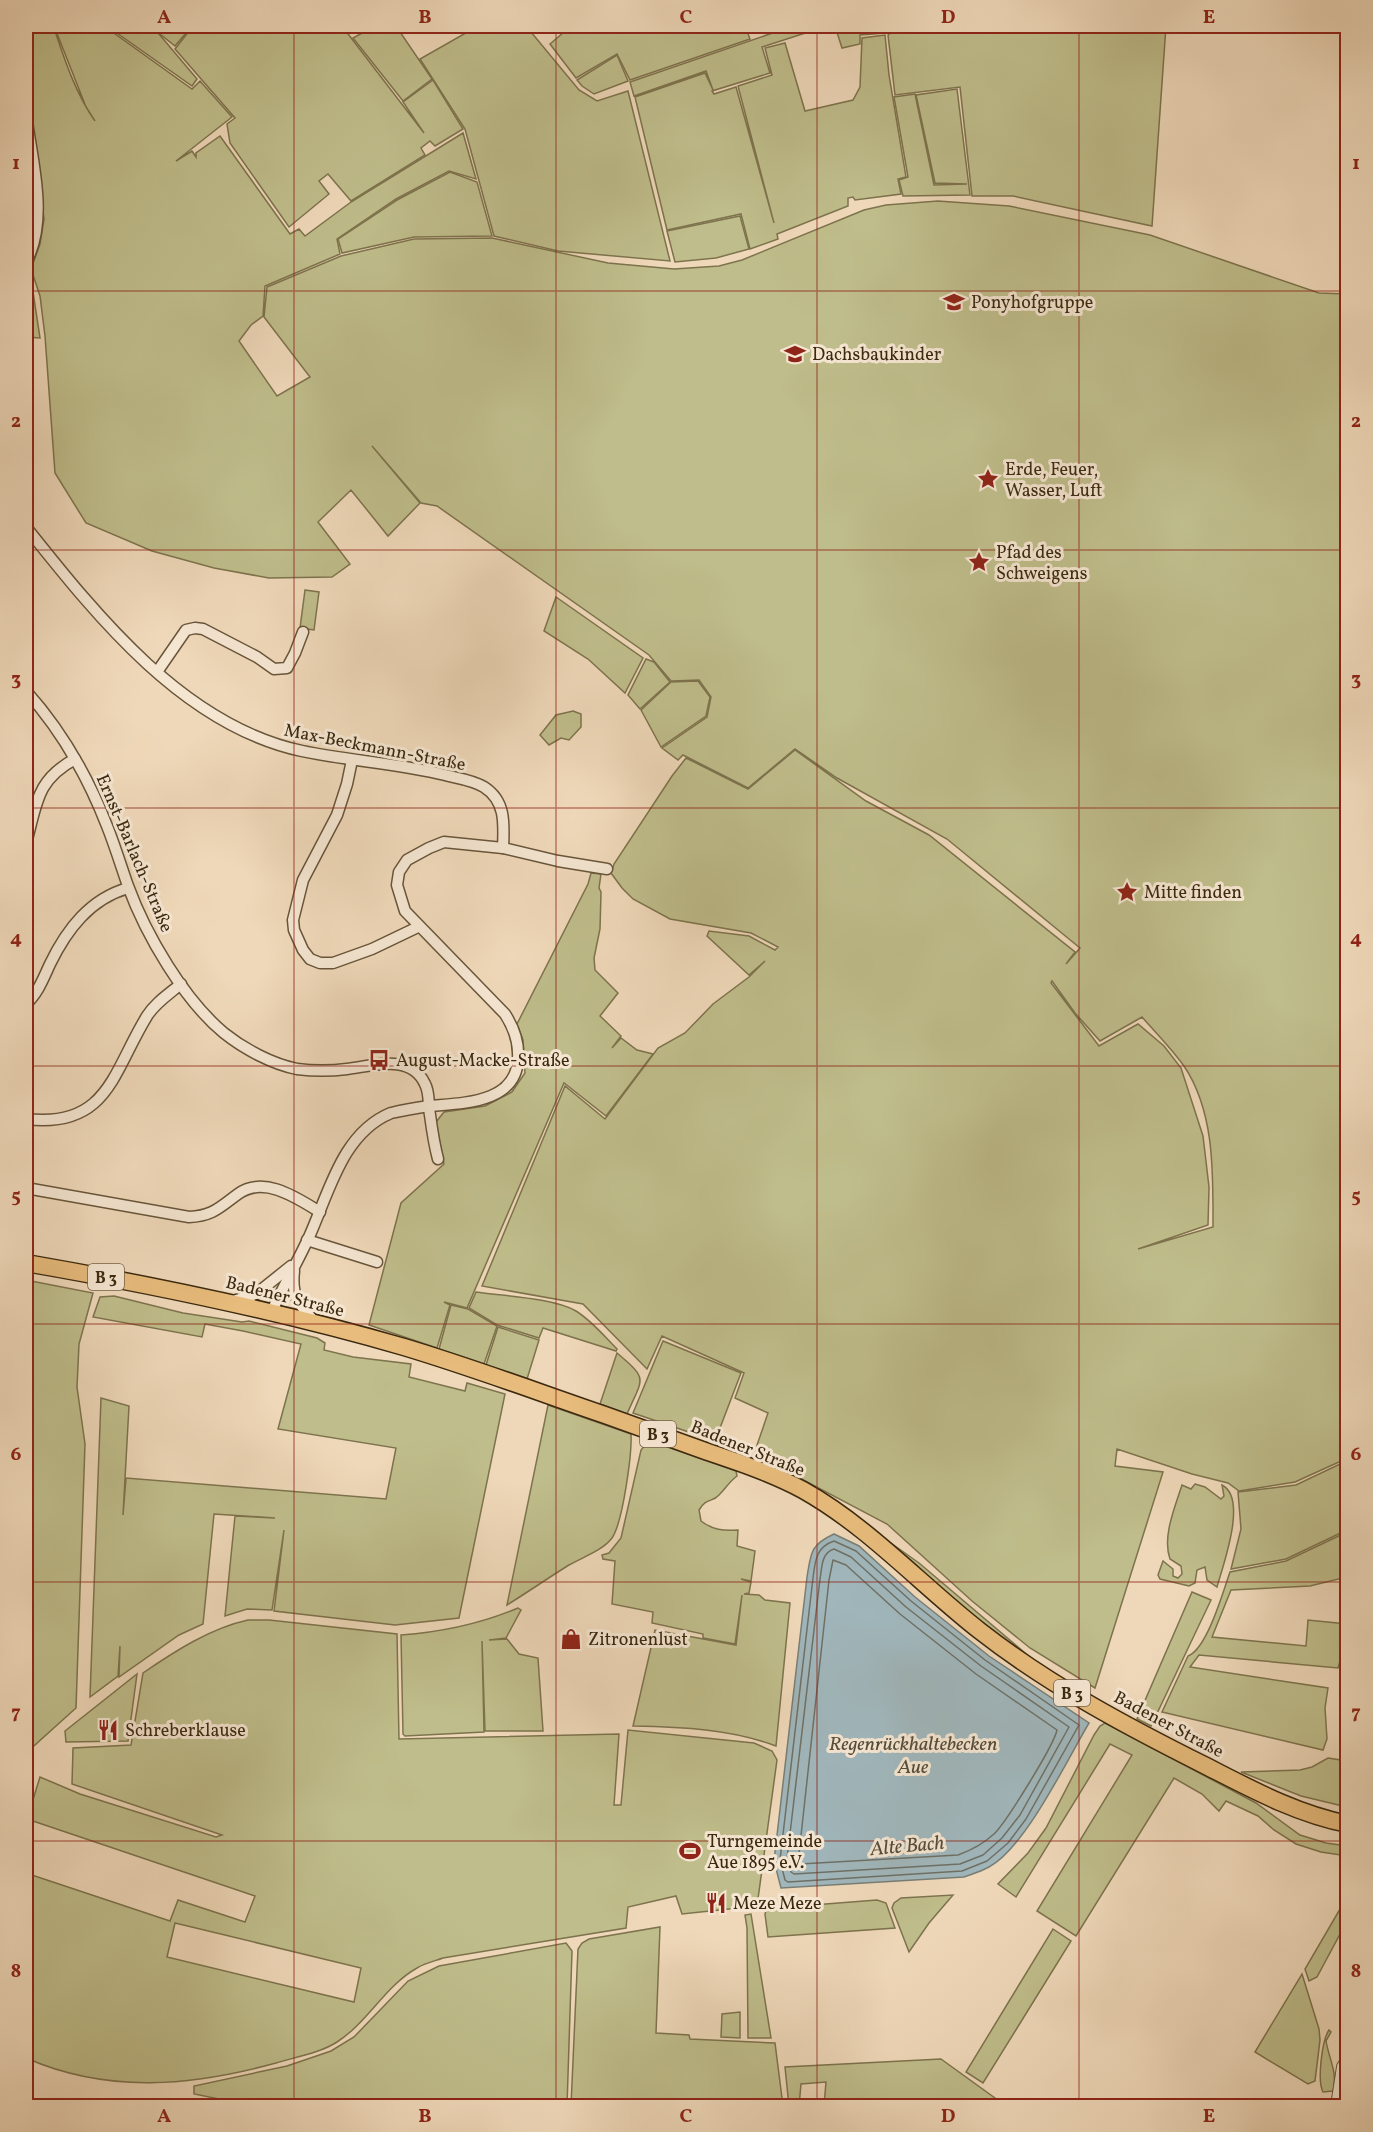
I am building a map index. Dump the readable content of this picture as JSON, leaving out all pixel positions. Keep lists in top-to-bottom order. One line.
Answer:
{"streets":{"main road":["B 3","Badener Straße"],"street":["Max-Beckmann-Straße","Ernst-Barlach-Straße"]},"water":["Regenrückhaltebecken Aue","Alte Bach"],"places":{"school or university":["Ponyhofgruppe","Dachsbaukinder"],"place":["Erde, Feuer, Wasser, Luft","Pfad des Schweigens","Mitte finden"],"bus stop":["August-Macke-Straße"],"shop":["Zitronenlust"],"restaurant":["Schreberklause","Meze Meze"],"sports":["Turngemeinde Aue 1895 e.V."]},"grid":{"columns":["A","B","C","D","E"],"rows":["1","2","3","4","5","6","7","8"]}}
